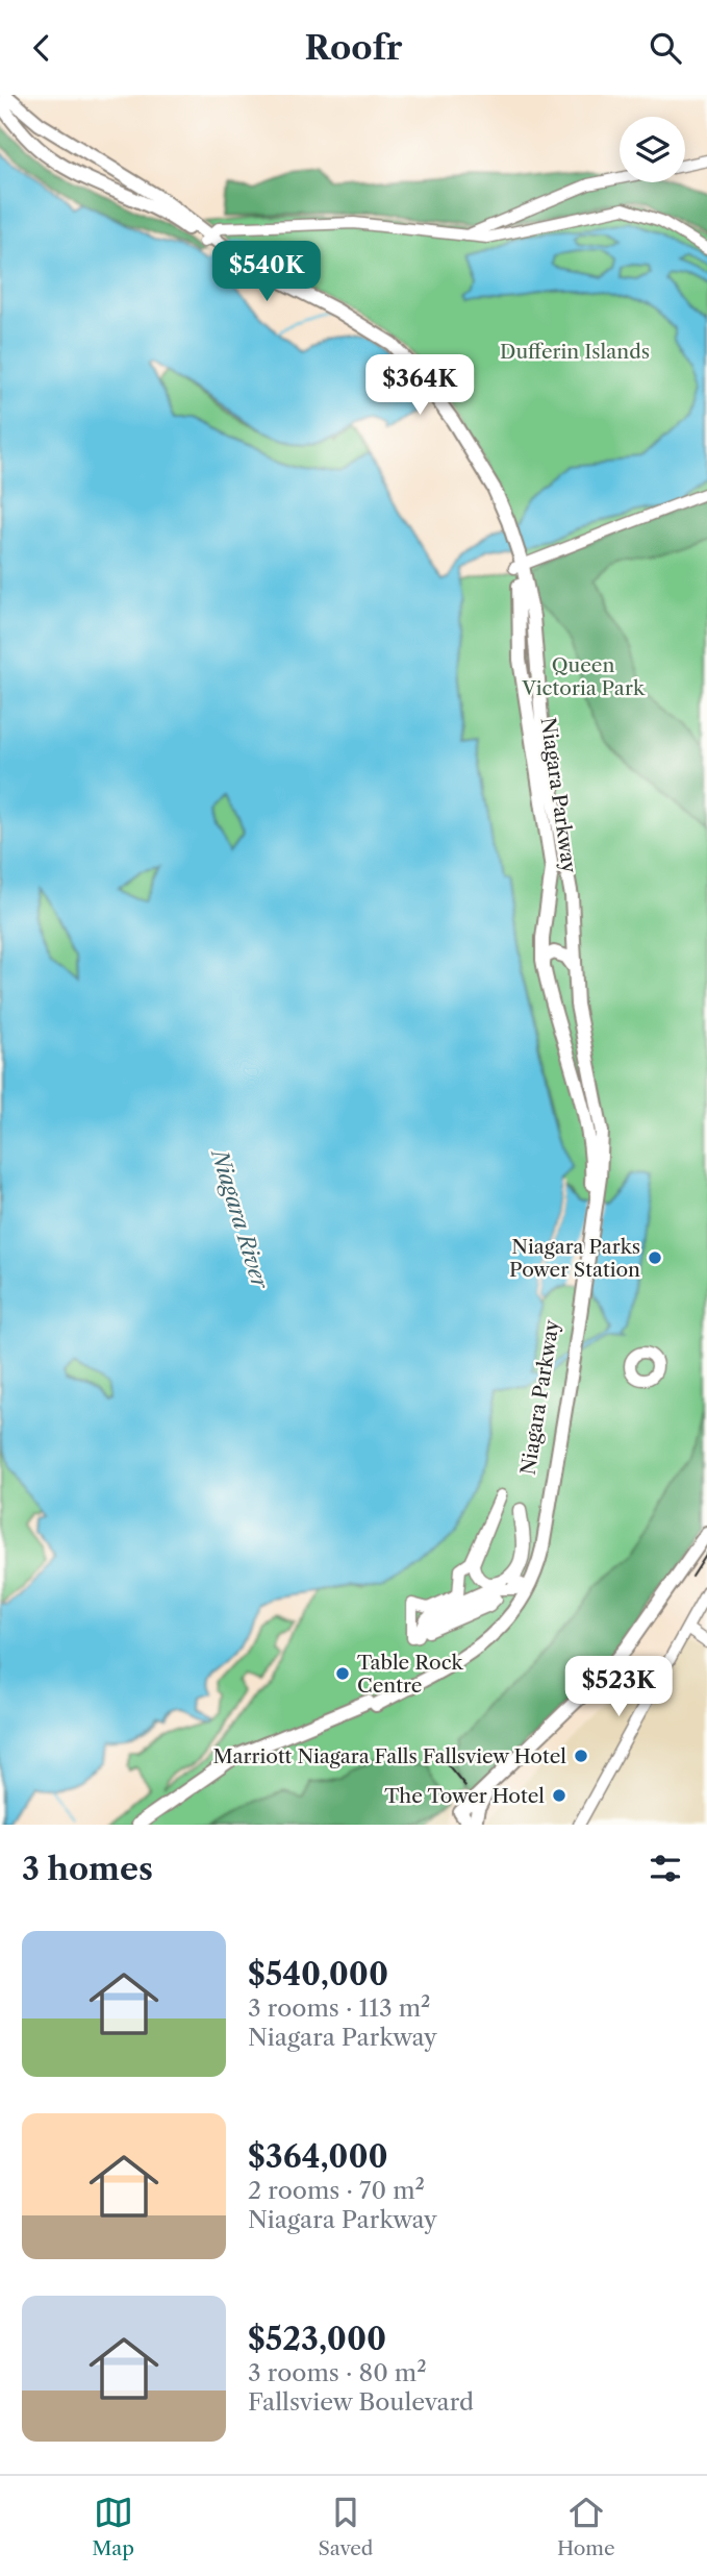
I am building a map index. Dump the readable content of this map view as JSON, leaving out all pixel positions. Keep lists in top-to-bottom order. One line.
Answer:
{"streets":{"main road":["Niagara Parkway"]},"water":["Niagara River"],"parks":["Dufferin Islands","Queen Victoria Park"],"places":["Niagara Parks Power Station","Table Rock Centre","Marriott Niagara Falls Fallsview Hotel","The Tower Hotel"],"page":{"header":"Roofr","price":["$540K","$364K","$523K"],"heading":"3 homes","list":[{"name":"$540,000","note":"3 rooms · 113 m² · Niagara Parkway"},{"name":"$364,000","note":"2 rooms · 70 m² · Niagara Parkway"},{"name":"$523,000","note":"3 rooms · 80 m² · Fallsview Boulevard"}],"tabs":["Map","Saved","Home"]}}
